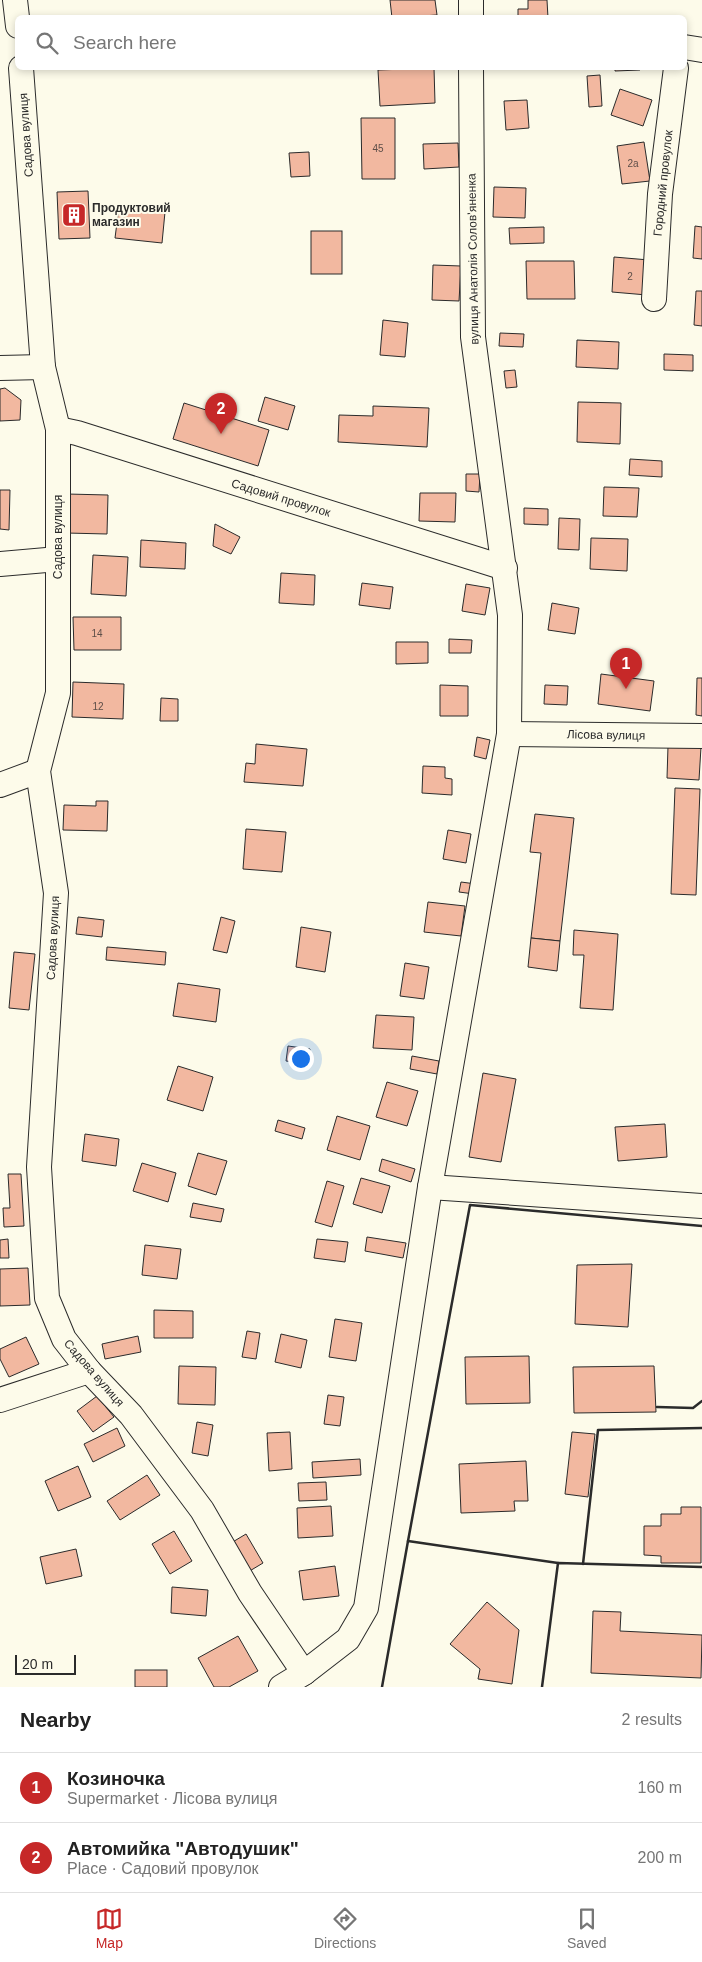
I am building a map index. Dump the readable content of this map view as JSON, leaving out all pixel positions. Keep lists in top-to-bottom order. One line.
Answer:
{"streets":{"street":["Садова вулиця","Городний провулок","вулиця Анатолія Соловʼяненка","Садовий провулок","Лісова вулиця"]},"crossings":[["Садова вулиця","вулиця Анатолія Соловʼяненка"],["Садова вулиця","Садовий провулок"],["вулиця Анатолія Соловʼяненка","Садовий провулок"],["вулиця Анатолія Соловʼяненка","Лісова вулиця"]],"places":{"building":["Продуктовий магазин"]},"house_numbers":["45","2а","2","14","12"],"scale_bar":"20 m","page":{"search":"Search here","pins":["2","1"],"scale":"20 m","heading":["Nearby","2 results"],"list":[{"mark":"1","name":"Козиночка","note":"Supermarket · Лісова вулиця","value":"160 m"},{"mark":"2","name":"Автомийка \"Автодушик\"","note":"Place · Садовий провулок","value":"200 m"}],"nav":["Map","Directions","Saved"]}}
